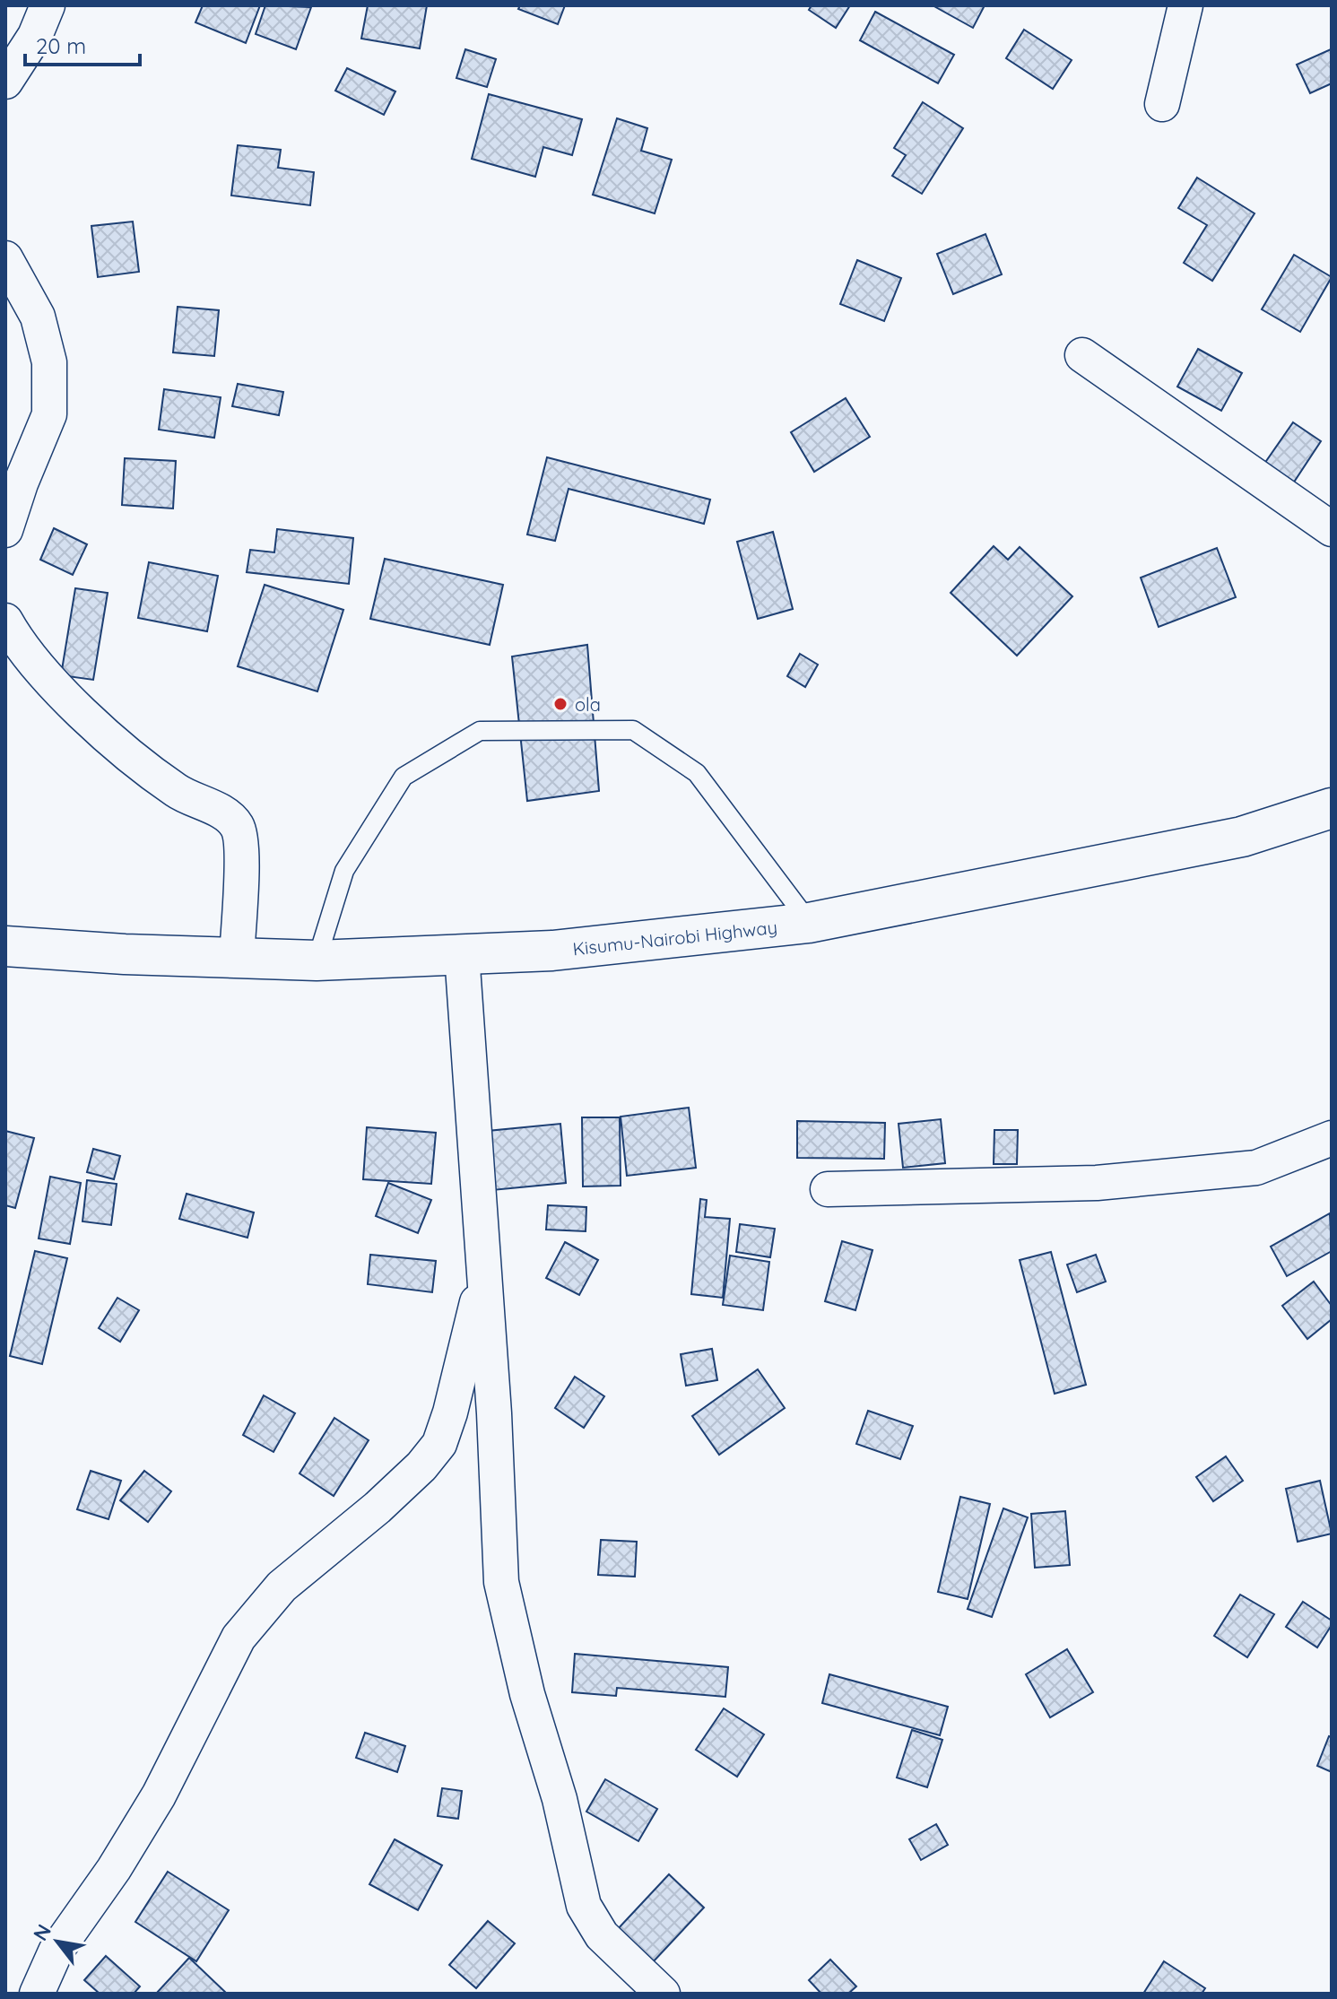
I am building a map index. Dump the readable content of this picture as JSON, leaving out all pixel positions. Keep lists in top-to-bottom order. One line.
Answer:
{"streets":{"highway":["Kisumu-Nairobi Highway"]},"places":["ola"],"scale_bar":"20 m","north":"top left"}
